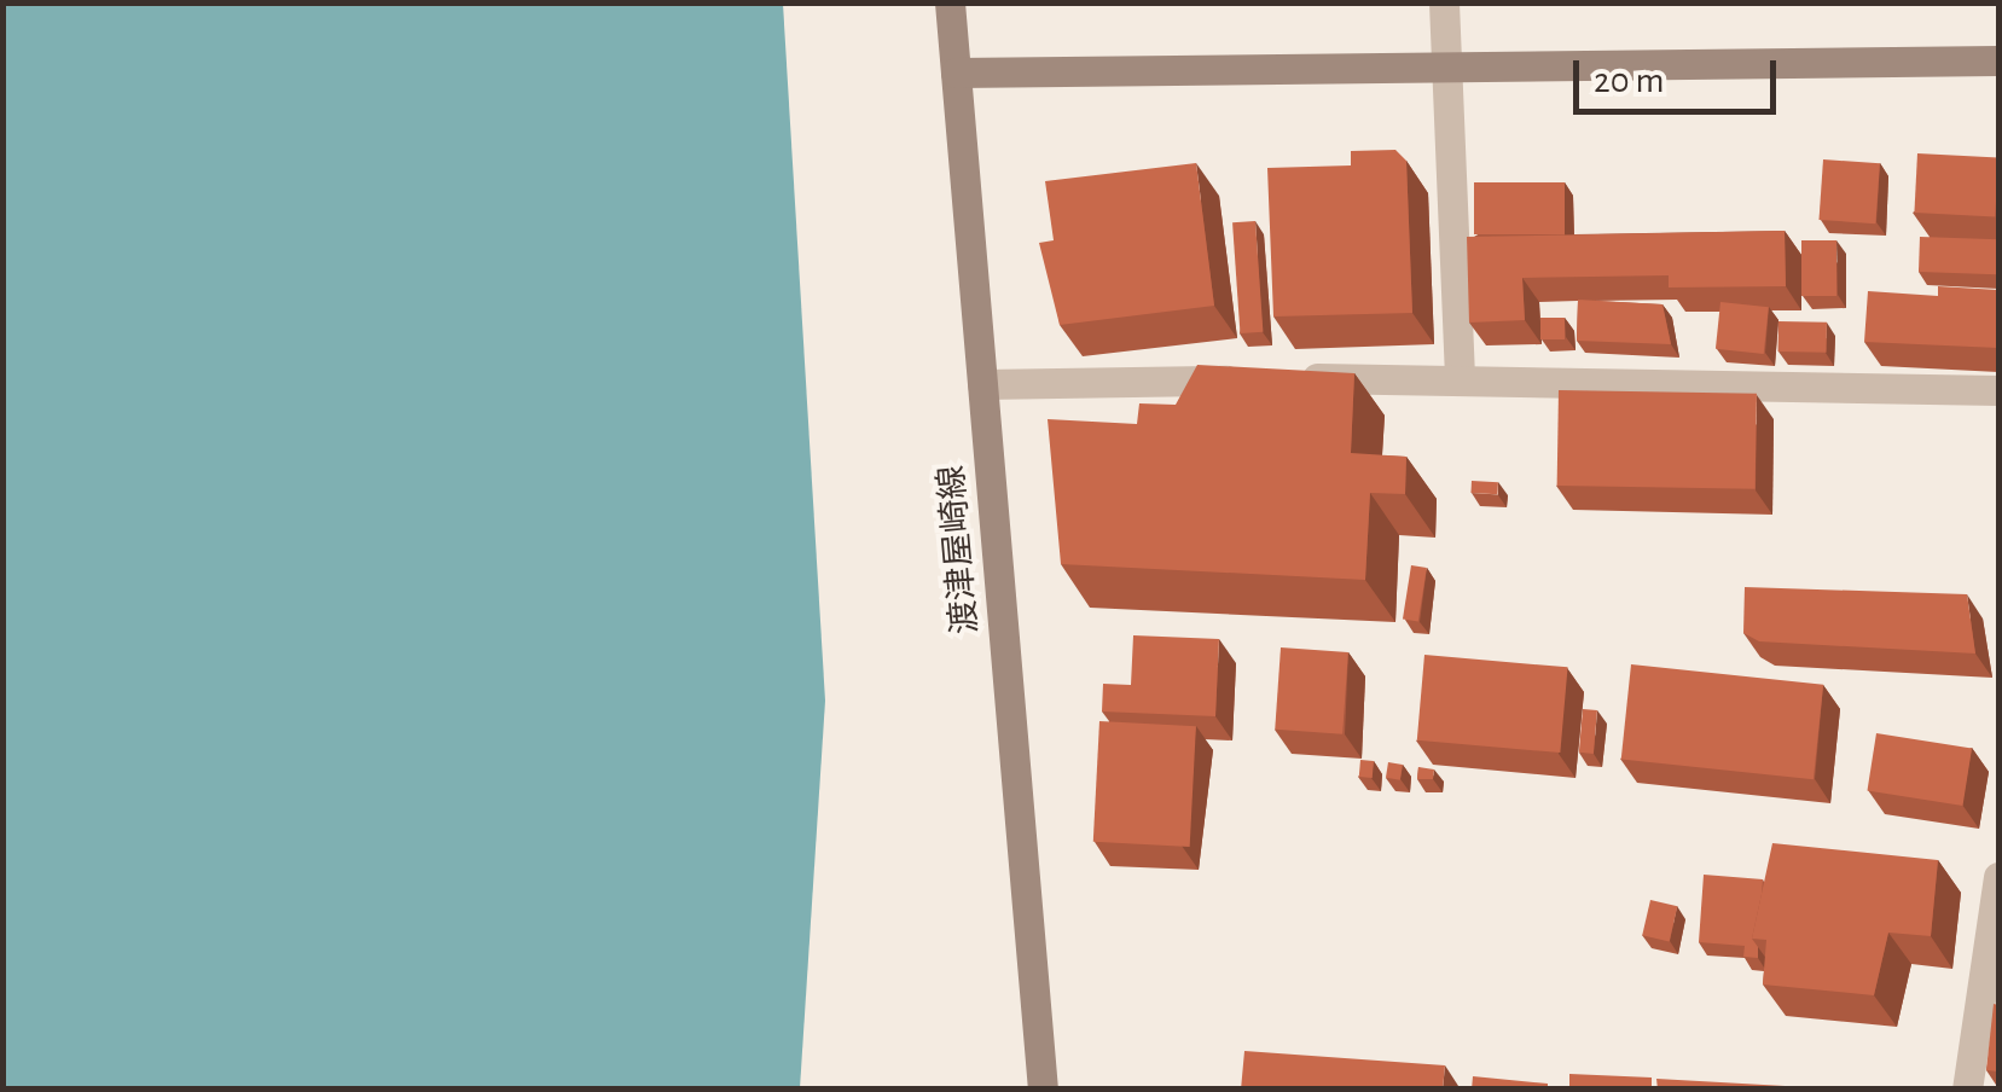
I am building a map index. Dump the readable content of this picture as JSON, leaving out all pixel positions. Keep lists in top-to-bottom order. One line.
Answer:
{"streets":{"main road":["渡津屋崎線"]},"scale_bar":"20 m"}
